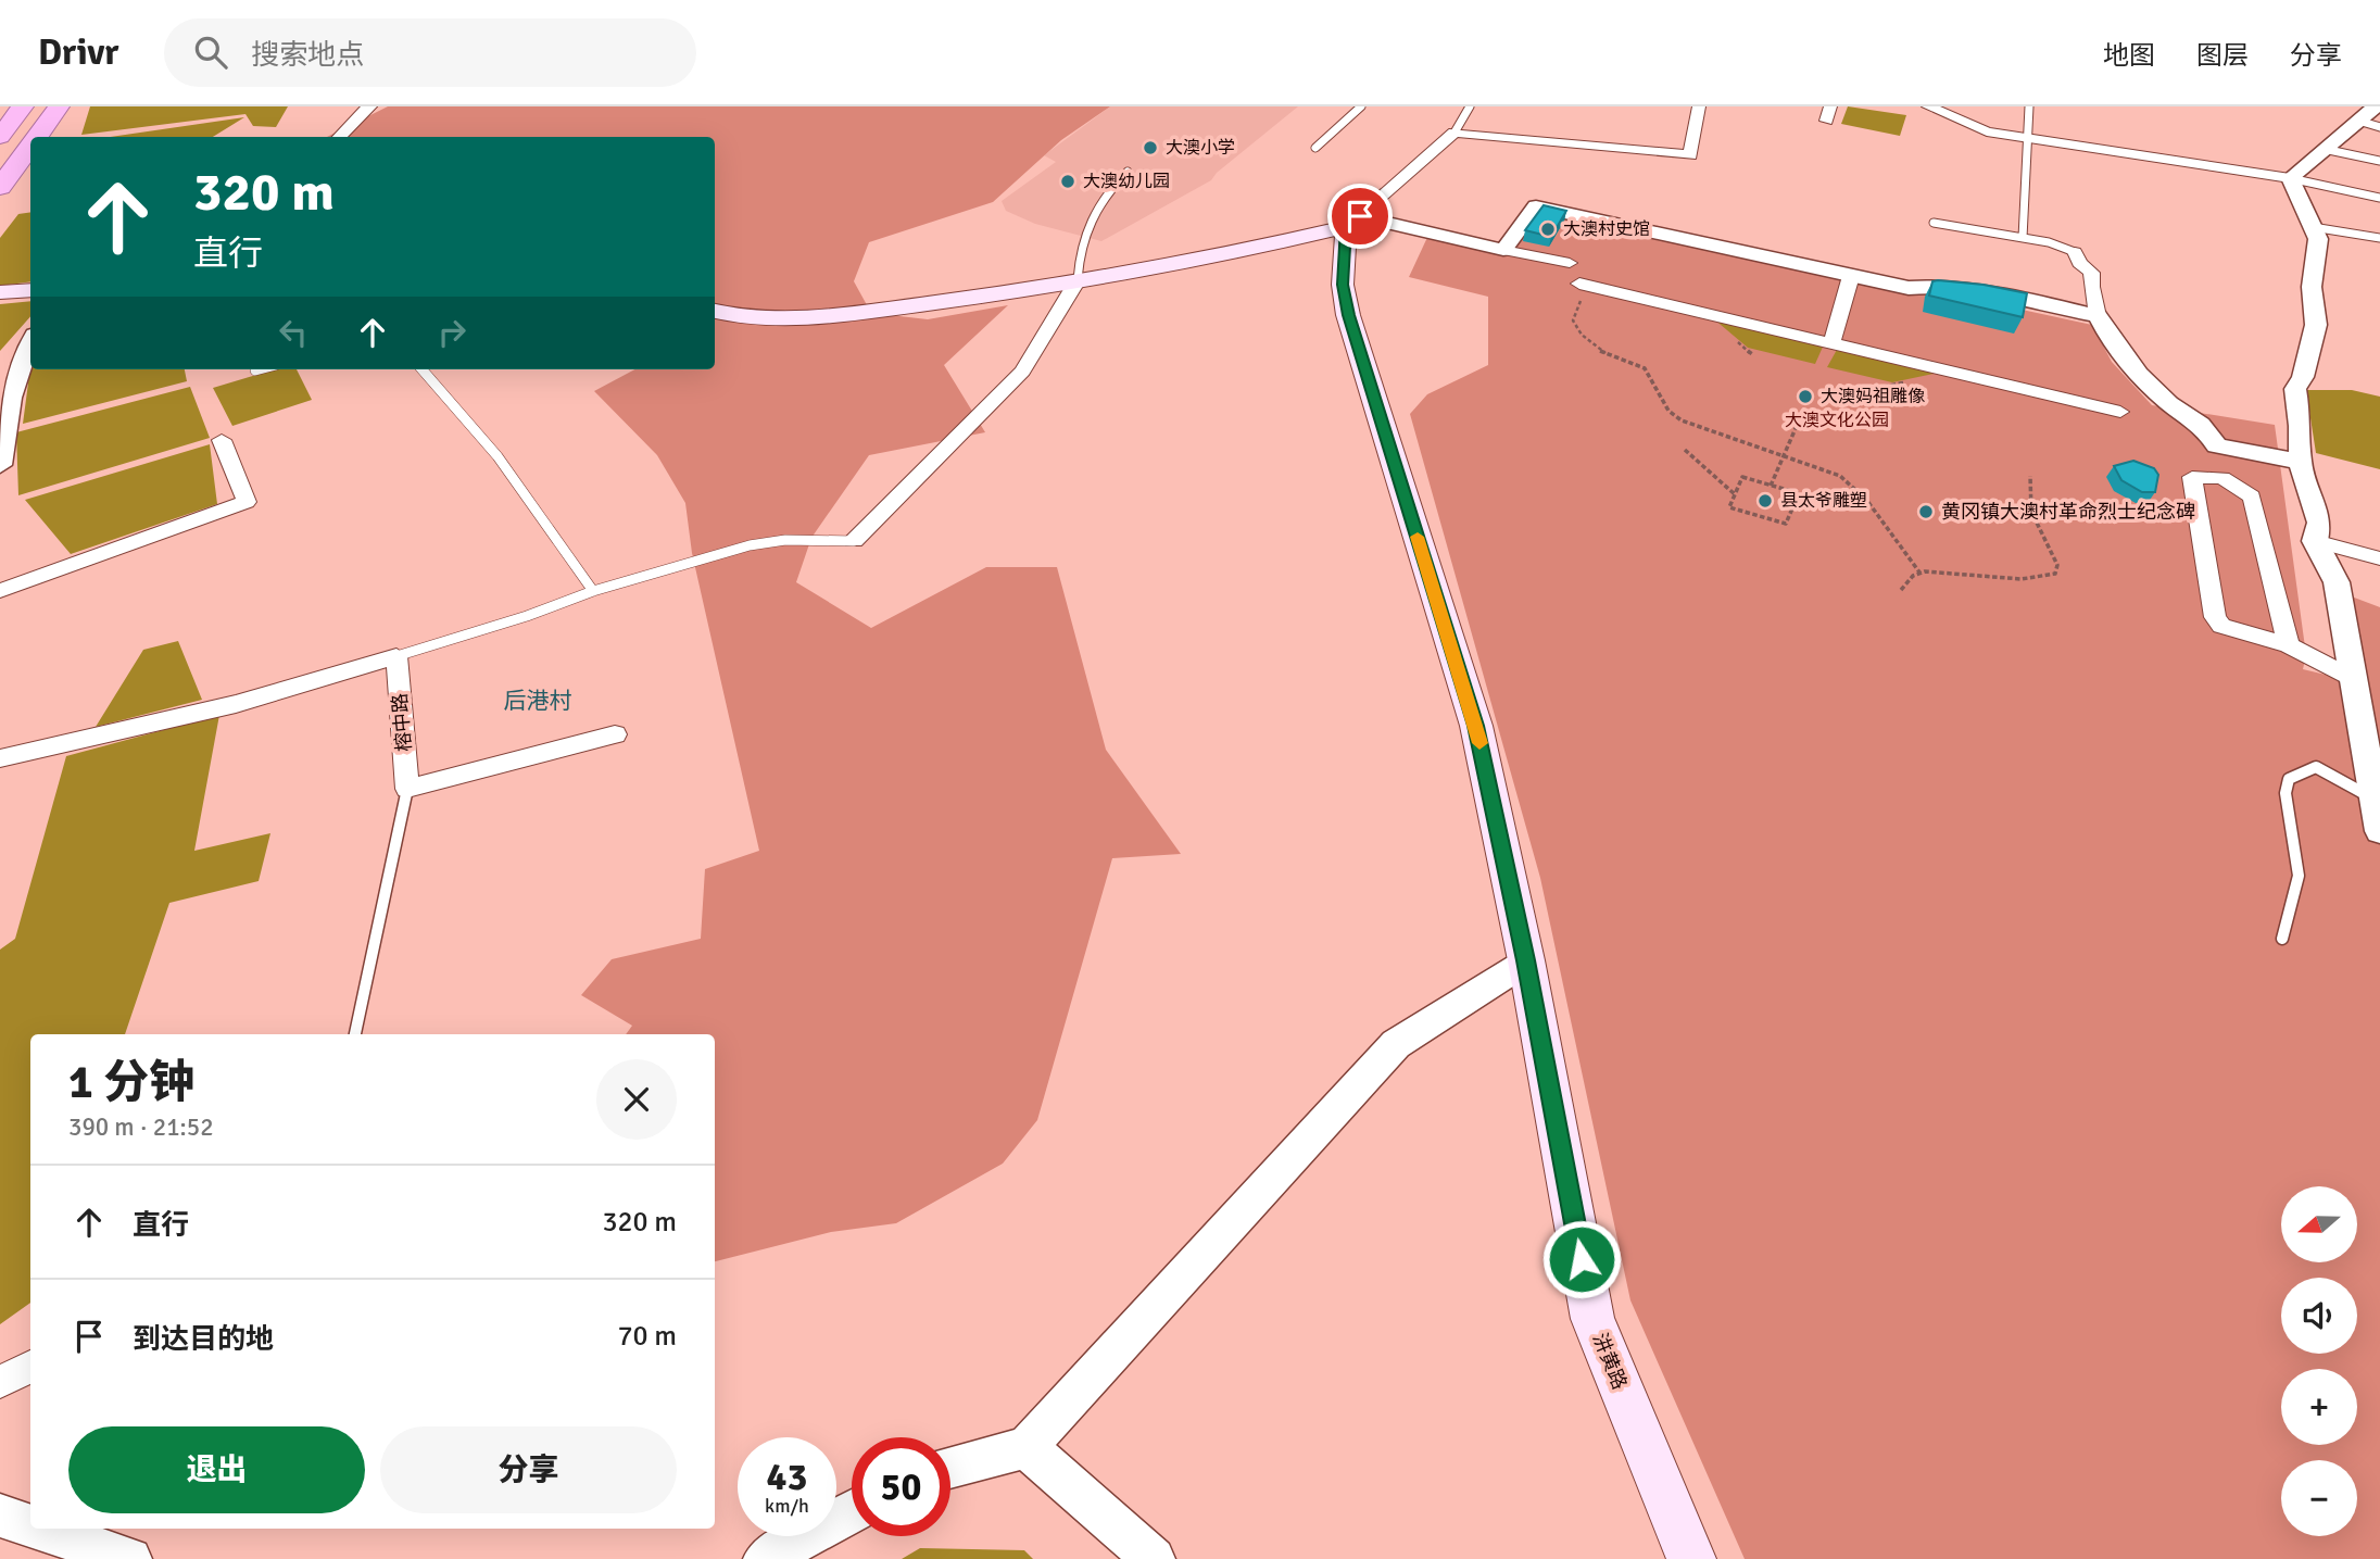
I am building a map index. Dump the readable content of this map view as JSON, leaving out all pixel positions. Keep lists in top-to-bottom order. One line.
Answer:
{"streets":{"main road":["汫黄路"],"street":["榕中路"]},"districts":["后港村"],"parks":["大澳文化公园"],"places":["大澳小学","大澳幼儿园","大澳村史馆","大澳妈祖雕像","县太爷雕塑","黄冈镇大澳村革命烈士纪念碑"],"north":"left","page":{"header":"Drivr","search":"搜索地点","nav":["地图","图层","分享"],"turn":["320 m","直行"],"heading":["1 分钟","390 m · 21:52"],"list":[{"name":"直行","value":"320 m"},{"name":"到达目的地","value":"70 m"}],"map_buttons":["+","−"],"buttons":["退出","分享"],"speed":"43 km/h","limit":"50"}}
